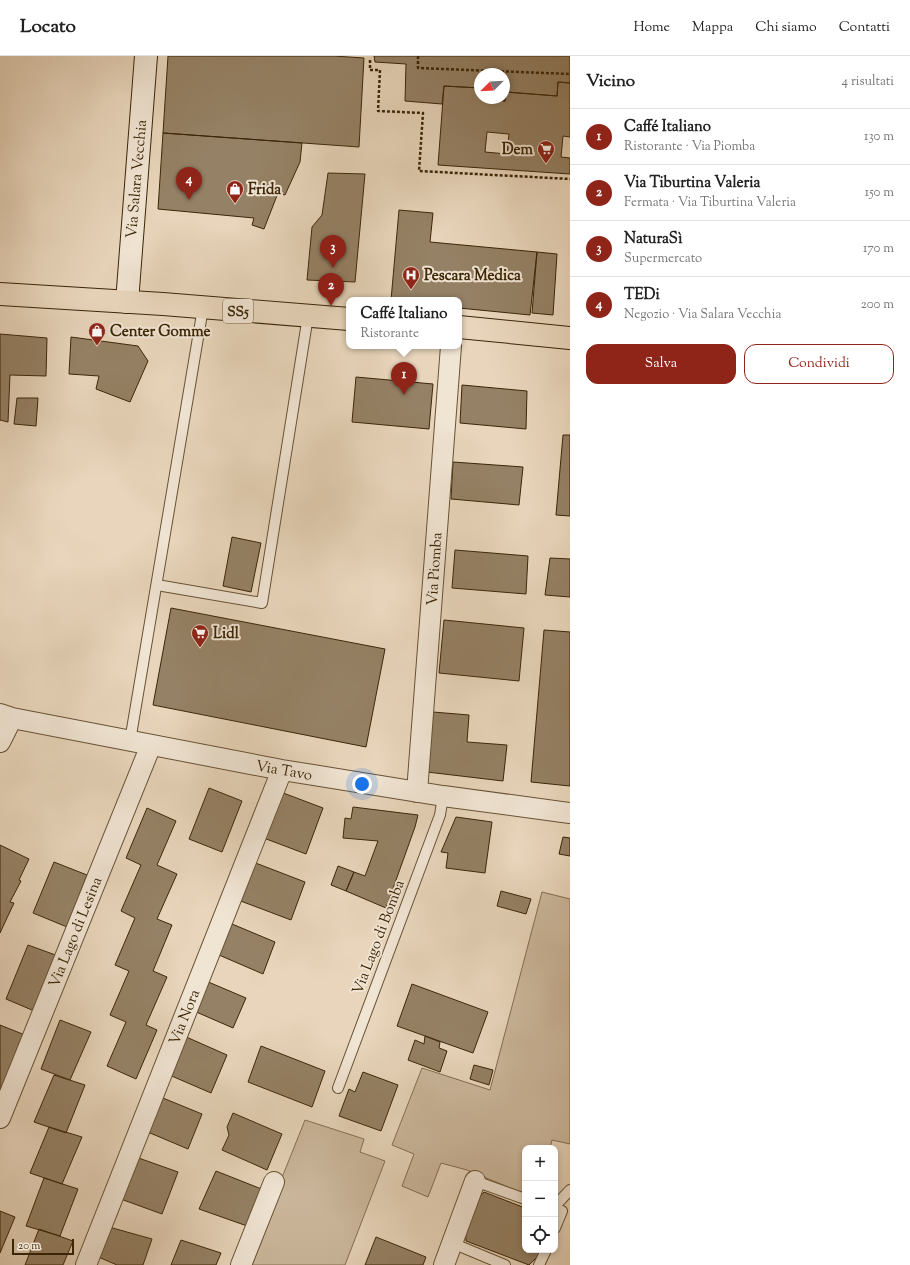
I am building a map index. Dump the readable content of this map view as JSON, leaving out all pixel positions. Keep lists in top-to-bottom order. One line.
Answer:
{"streets":{"main road":["SS5"],"street":["Via Salara Vecchia","Via Piomba","Via Tavo","Via Lago di Lesina","Via Nora"],"lane":["Via Lago di Bomba"]},"crossings":[["Via Salara Vecchia","SS5"],["Via Piomba","Via Tavo"],["Via Tavo","Via Lago di Lesina"],["Via Tavo","Via Lago di Bomba"],["Via Tavo","Via Nora"]],"places":{"supermarket":["Dem","Lidl"],"shop":["Frida","Center Gomme"],"hospital":["Pescara Medica"]},"scale_bar":"20 m","north":"bottom left","page":{"header":"Locato","nav":["Home","Mappa","Chi siamo","Contatti"],"heading":["Vicino","4 risultati"],"list":[{"mark":"1","name":"Caffé Italiano","note":"Ristorante · Via Piomba","value":"130 m"},{"mark":"2","name":"Via Tiburtina Valeria","note":"Fermata · Via Tiburtina Valeria","value":"150 m"},{"mark":"3","name":"NaturaSì","note":"Supermercato","value":"170 m"},{"mark":"4","name":"TEDi","note":"Negozio · Via Salara Vecchia","value":"200 m"}],"pins":["4","3","2","1"],"popup":["Caffé Italiano","Ristorante"],"buttons":["Salva","Condividi"],"map_buttons":["+","−"],"scale":"20 m"}}
